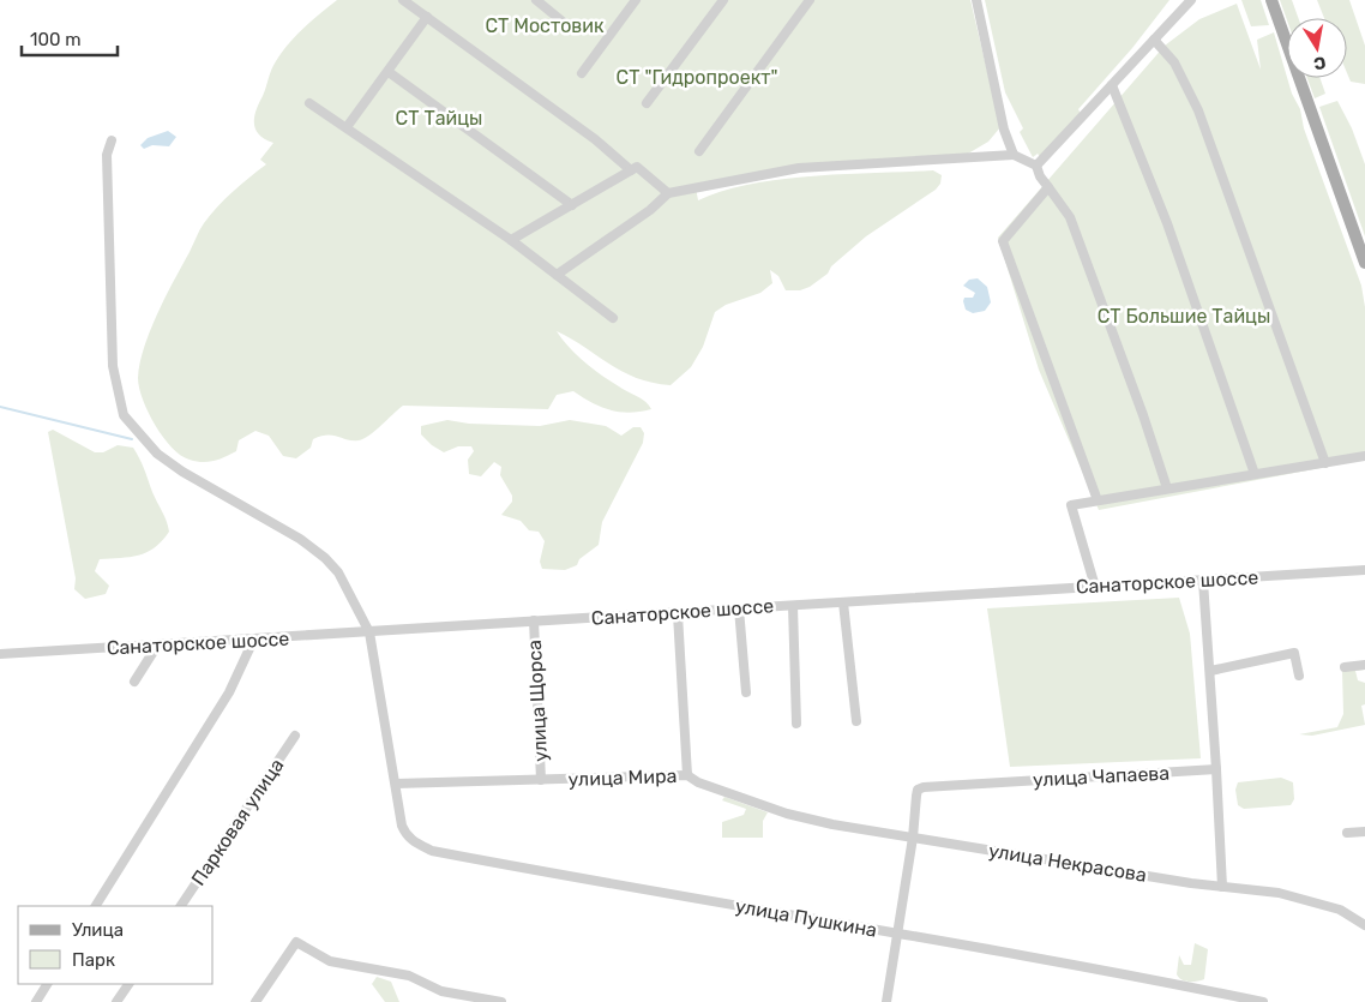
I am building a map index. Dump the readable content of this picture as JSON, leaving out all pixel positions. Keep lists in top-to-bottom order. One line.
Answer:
{"streets":{"street":["Санаторское шоссе","улица Щорса","улица Чапаева","улица Мира","Парковая улица","улица Некрасова","улица Пушкина"]},"crossings":[["Санаторское шоссе","улица Щорса"],["улица Щорса","улица Мира"],["улица Чапаева","улица Мира"],["улица Чапаева","улица Некрасова"],["улица Мира","улица Некрасова"],["улица Мира","улица Пушкина"]],"parks":["СТ Мостовик","СТ \"Гидропроект\"","СТ Тайцы","СТ Большие Тайцы"],"legend":["Улица","Парк"],"scale_bar":"100 m","north":"bottom"}
